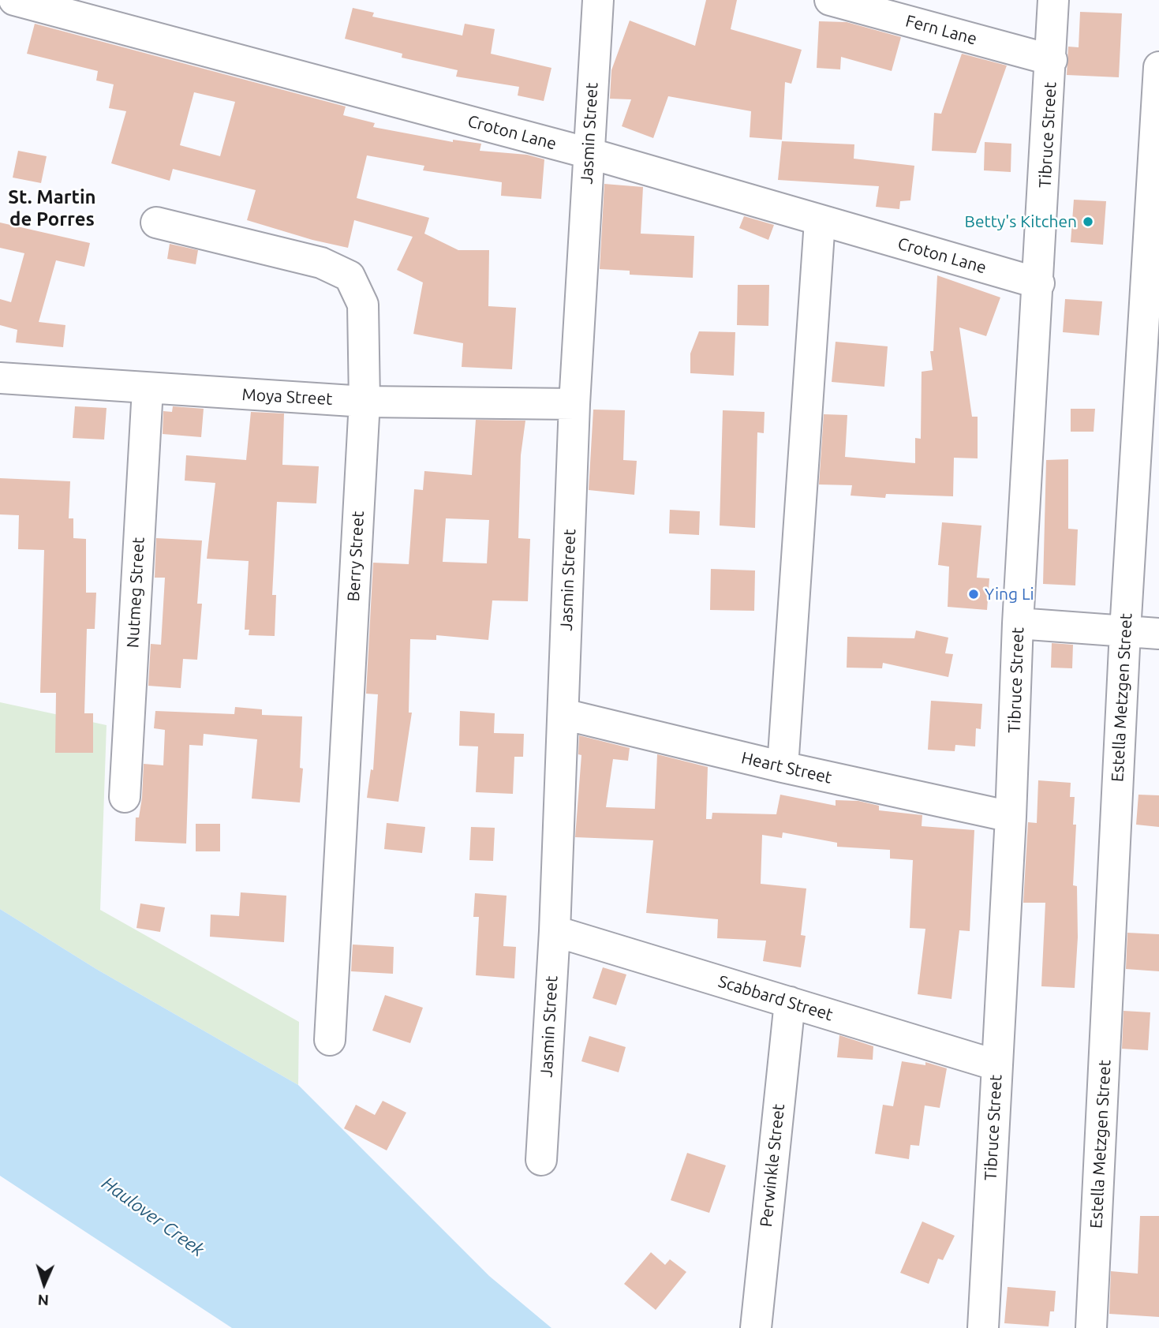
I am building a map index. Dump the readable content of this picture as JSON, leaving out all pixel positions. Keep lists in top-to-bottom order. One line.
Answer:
{"streets":{"street":["Fern Lane","Croton Lane","Jasmin Street","Tibruce Street","Moya Street","Berry Street","Nutmeg Street","Estella Metzgen Street","Heart Street","Scabbard Street","Perwinkle Street"]},"crossings":[["Fern Lane","Tibruce Street"],["Croton Lane","Jasmin Street"],["Croton Lane","Tibruce Street"],["Jasmin Street","Moya Street"],["Jasmin Street","Heart Street"],["Jasmin Street","Scabbard Street"],["Tibruce Street","Heart Street"],["Tibruce Street","Scabbard Street"],["Moya Street","Berry Street"],["Moya Street","Nutmeg Street"],["Scabbard Street","Perwinkle Street"]],"districts":["St. Martin de Porres"],"water":["Haulover Creek"],"places":["Betty's Kitchen","Ying Li"],"north":"bottom"}
